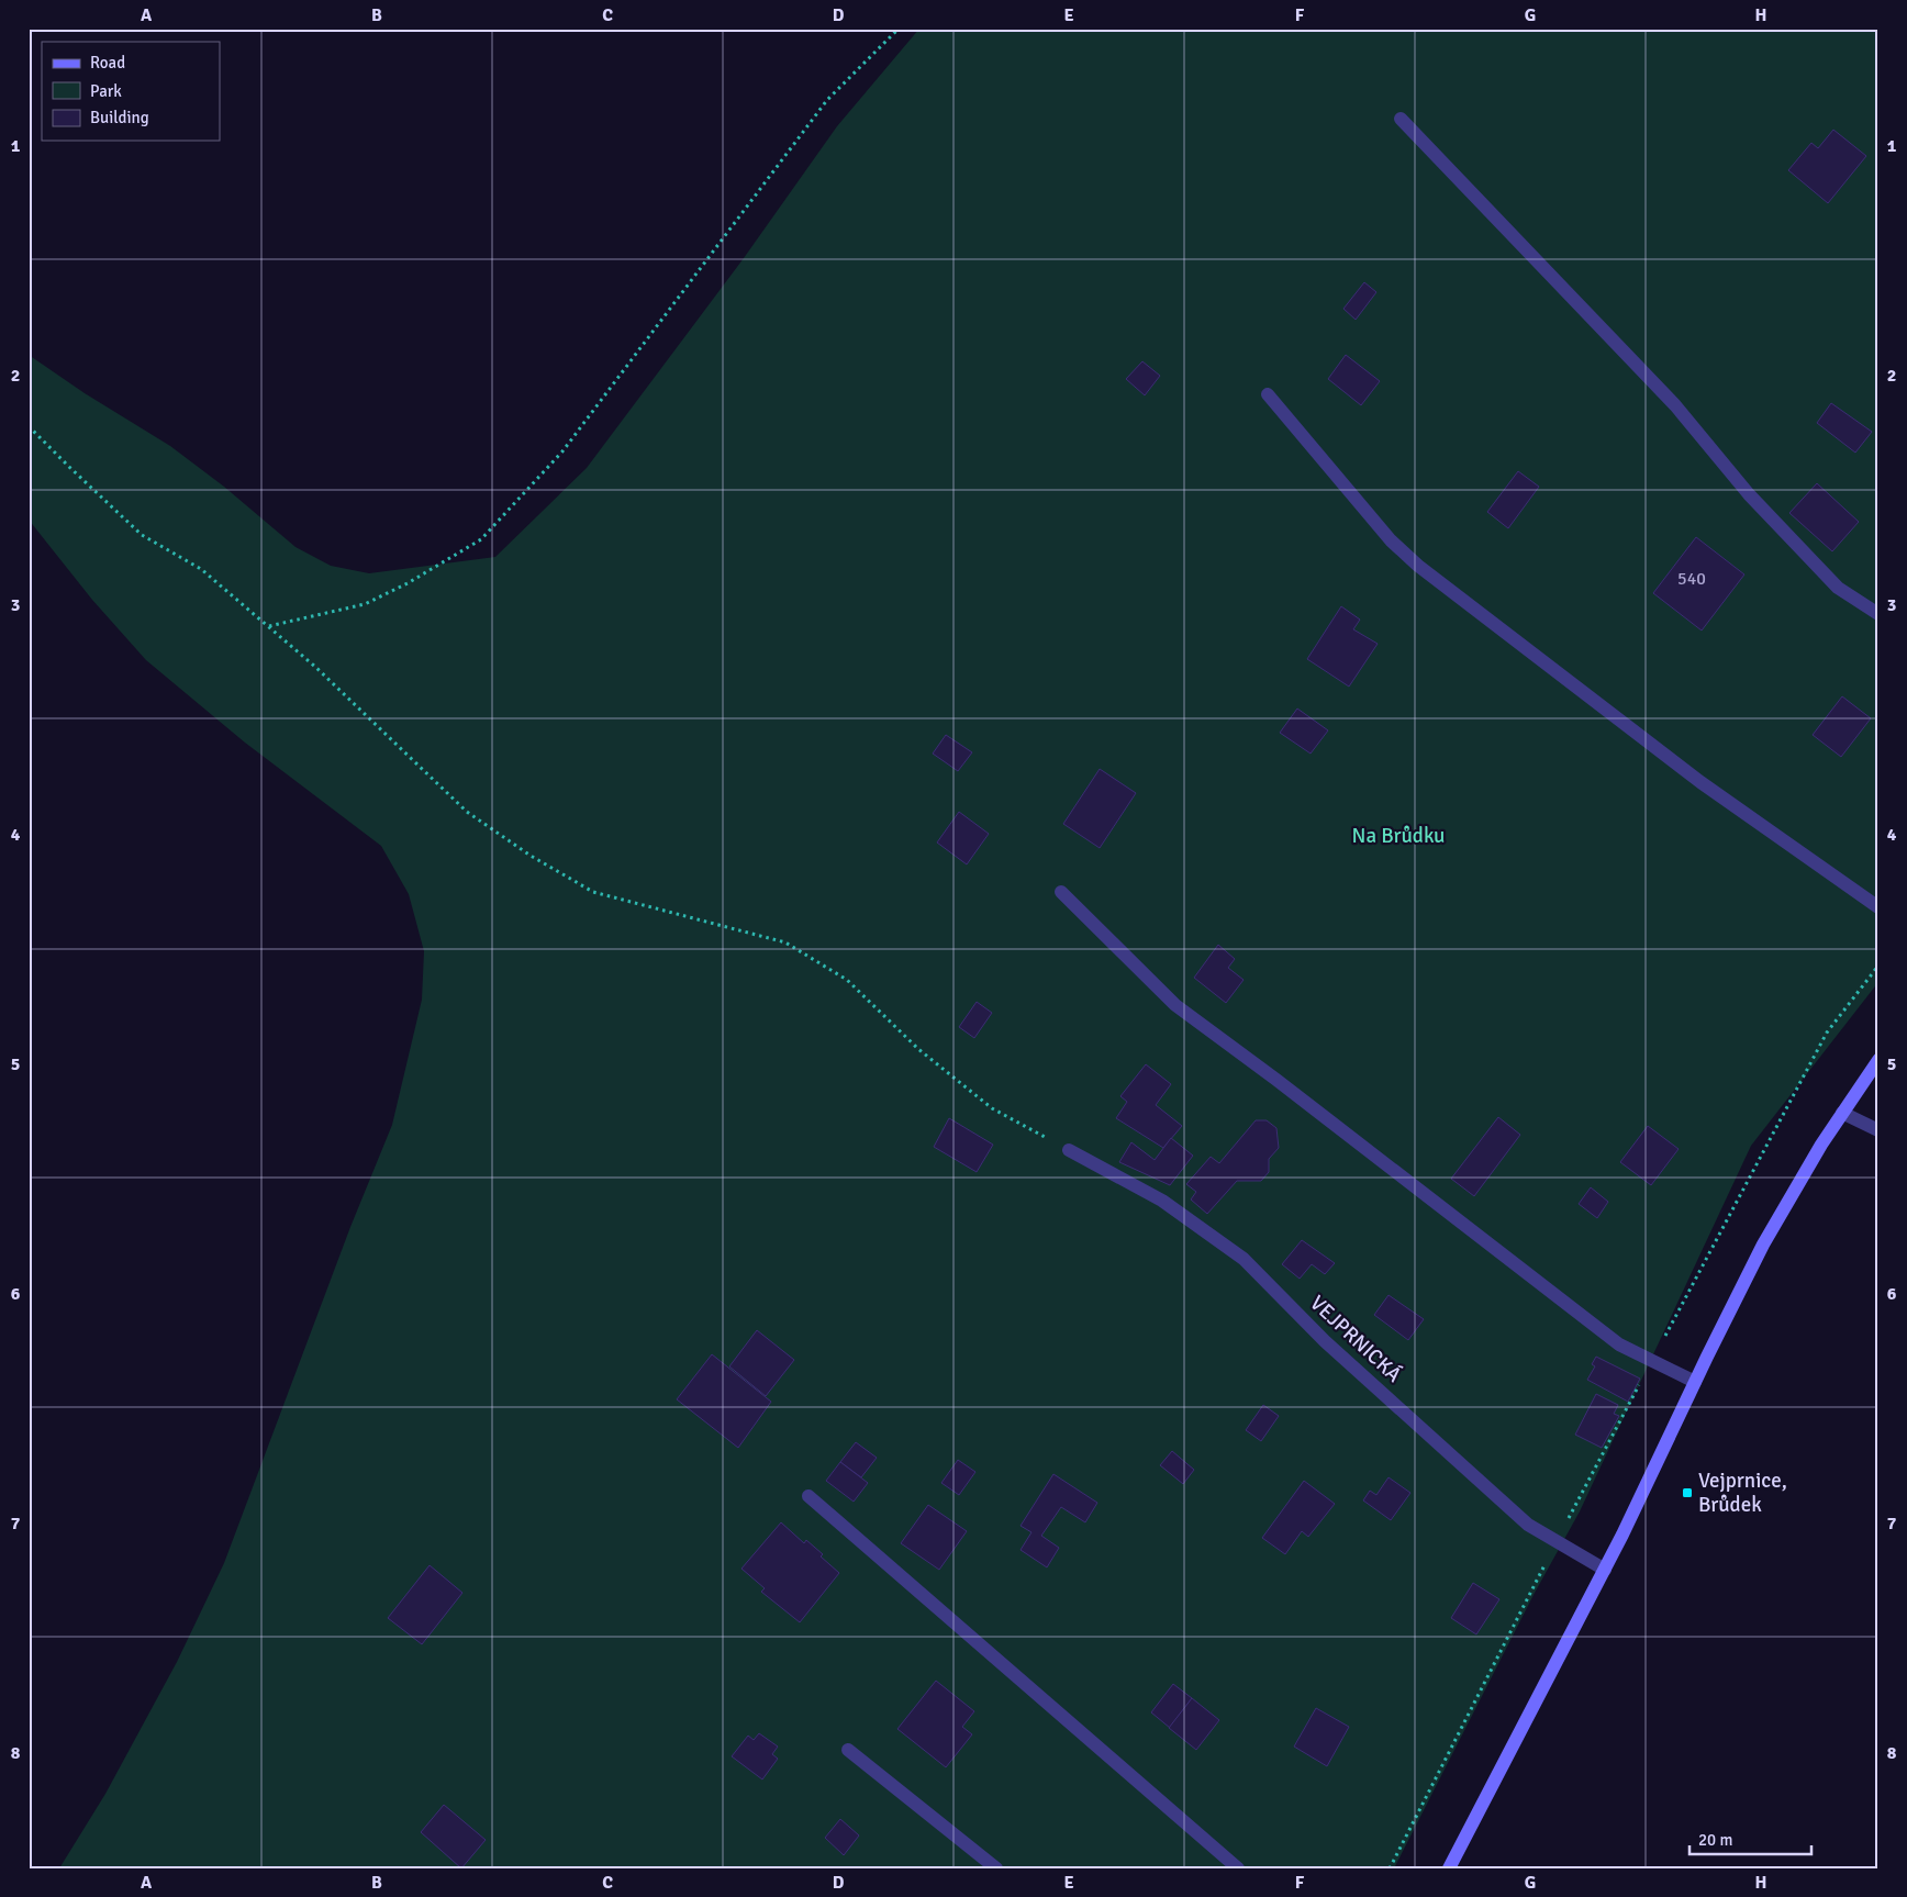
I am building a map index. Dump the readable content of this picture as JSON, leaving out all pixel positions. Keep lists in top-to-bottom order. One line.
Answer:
{"streets":{"street":["VEJPRNICKÁ"]},"parks":["Na Brůdku"],"places":{"transit":["Vejprnice, Brůdek"]},"house_numbers":["540"],"legend":["Road","Park","Building"],"scale_bar":"20 m","grid":{"columns":["A","B","C","D","E","F","G","H"],"rows":["1","2","3","4","5","6","7","8"]}}
